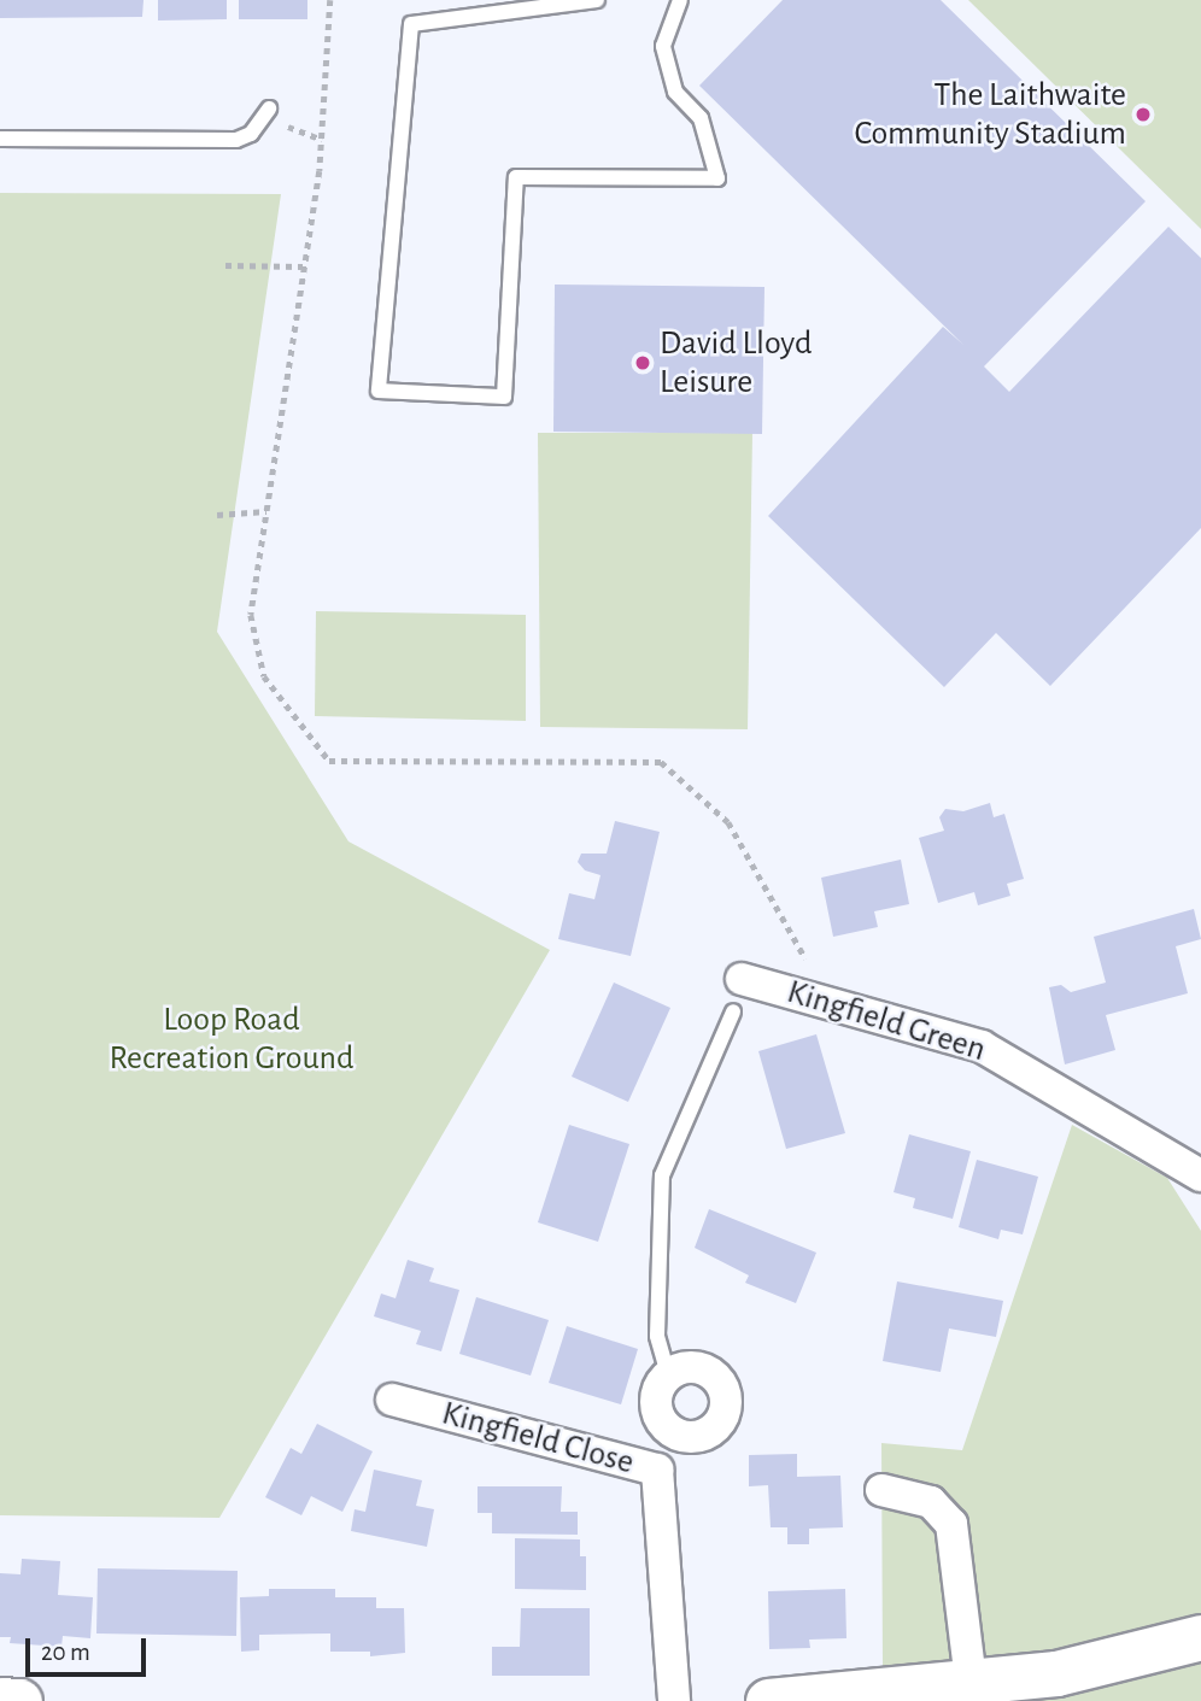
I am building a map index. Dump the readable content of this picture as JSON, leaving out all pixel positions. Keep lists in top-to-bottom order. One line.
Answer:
{"streets":{"street":["Kingfield Green","Kingfield Close"]},"parks":["Loop Road Recreation Ground"],"places":["The Laithwaite Community Stadium","David Lloyd Leisure"],"scale_bar":"20 m"}
